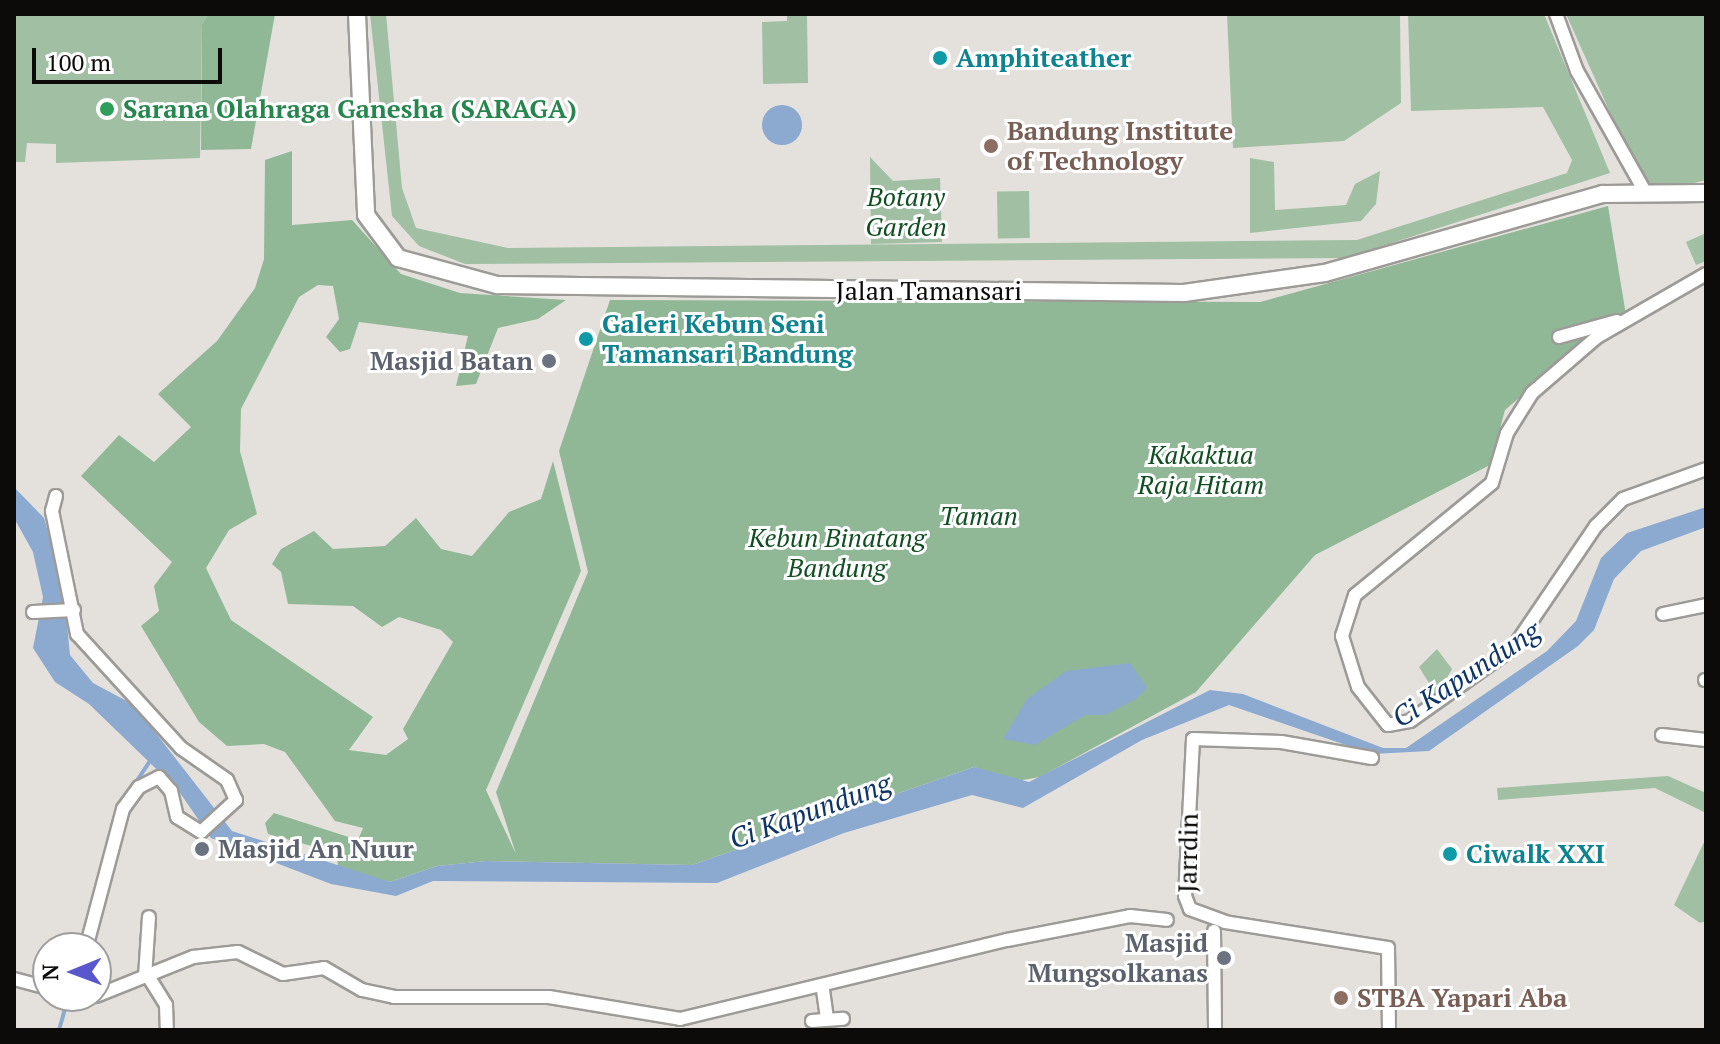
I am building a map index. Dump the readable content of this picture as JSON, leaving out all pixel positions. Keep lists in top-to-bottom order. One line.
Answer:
{"streets":{"main road":["Jalan Tamansari"],"street":["Jarrdin"]},"water":["Ci Kapundung"],"parks":["Botany Garden","Kakaktua Raja Hitam","Taman","Kebun Binatang Bandung"],"places":["Amphiteather","Sarana Olahraga Ganesha (SARAGA)","Bandung Institute of Technology","Galeri Kebun Seni Tamansari Bandung","Masjid Batan","Masjid An Nuur","Ciwalk XXI","Masjid Mungsolkanas","STBA Yapari Aba"],"scale_bar":"100 m","north":"left"}
